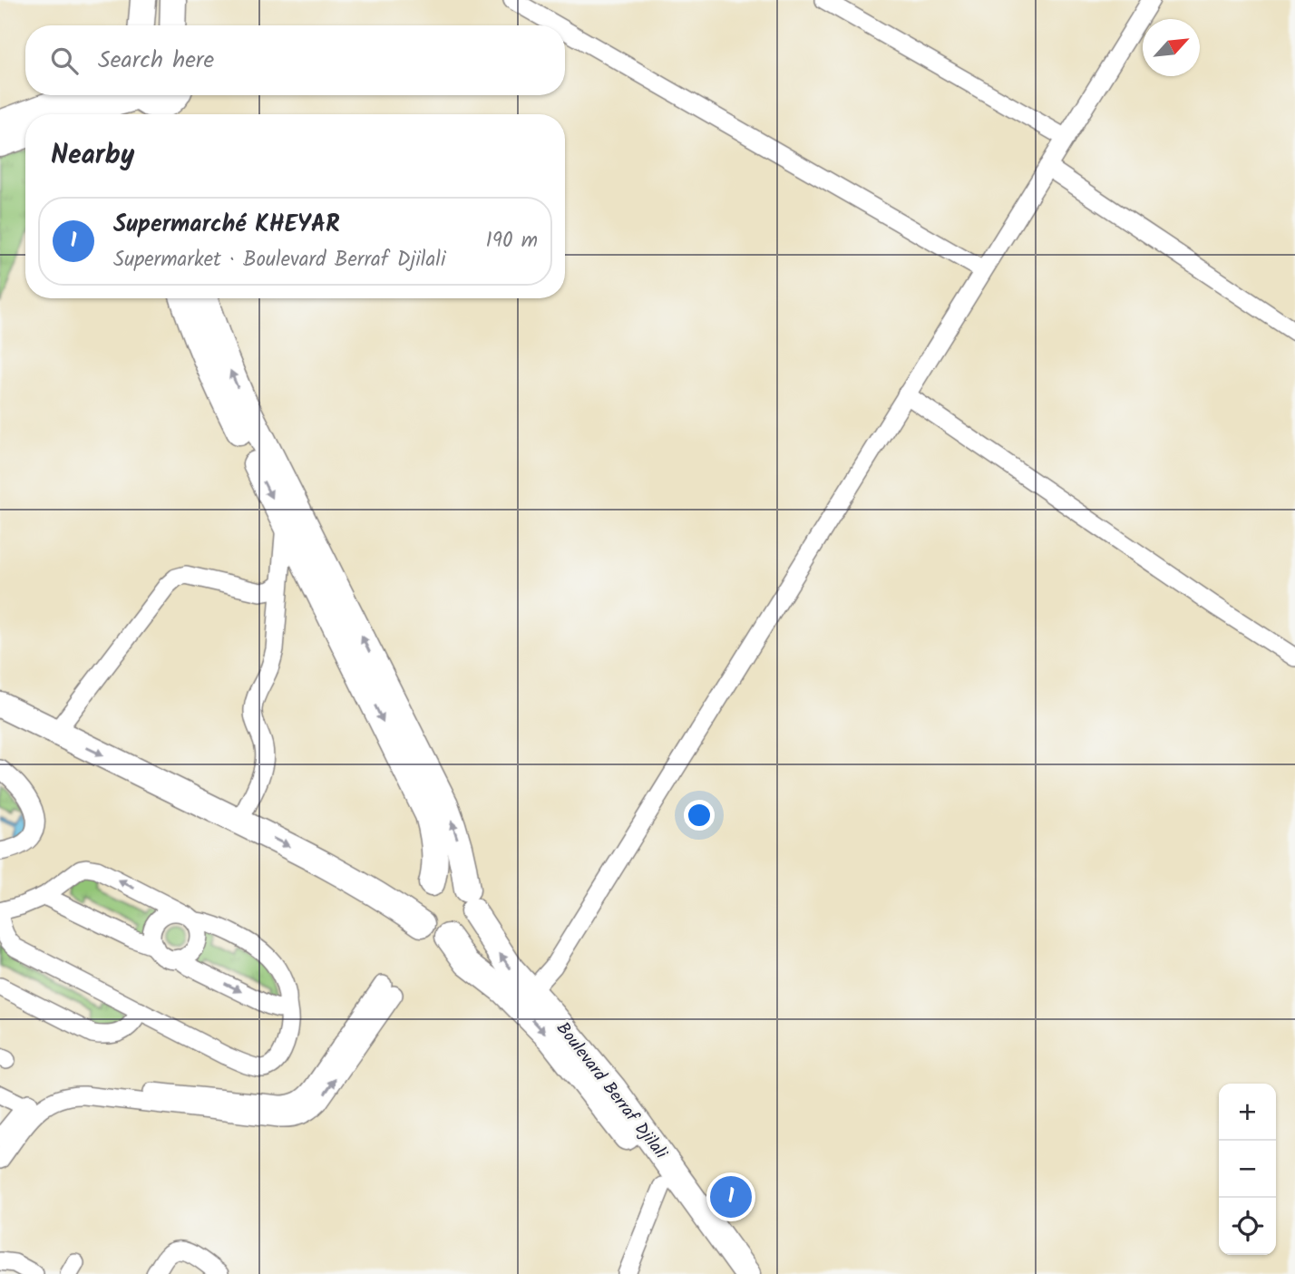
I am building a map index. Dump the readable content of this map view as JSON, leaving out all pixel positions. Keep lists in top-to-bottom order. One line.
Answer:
{"streets":{"highway":["Boulevard Berraf Djilali"]},"north":"top right","page":{"search":"Search here","heading":"Nearby","list":[{"mark":"1","name":"Supermarché KHEYAR","note":"Supermarket · Boulevard Berraf Djilali","value":"190 m"}],"map_buttons":["+","−"],"pins":"1"}}
